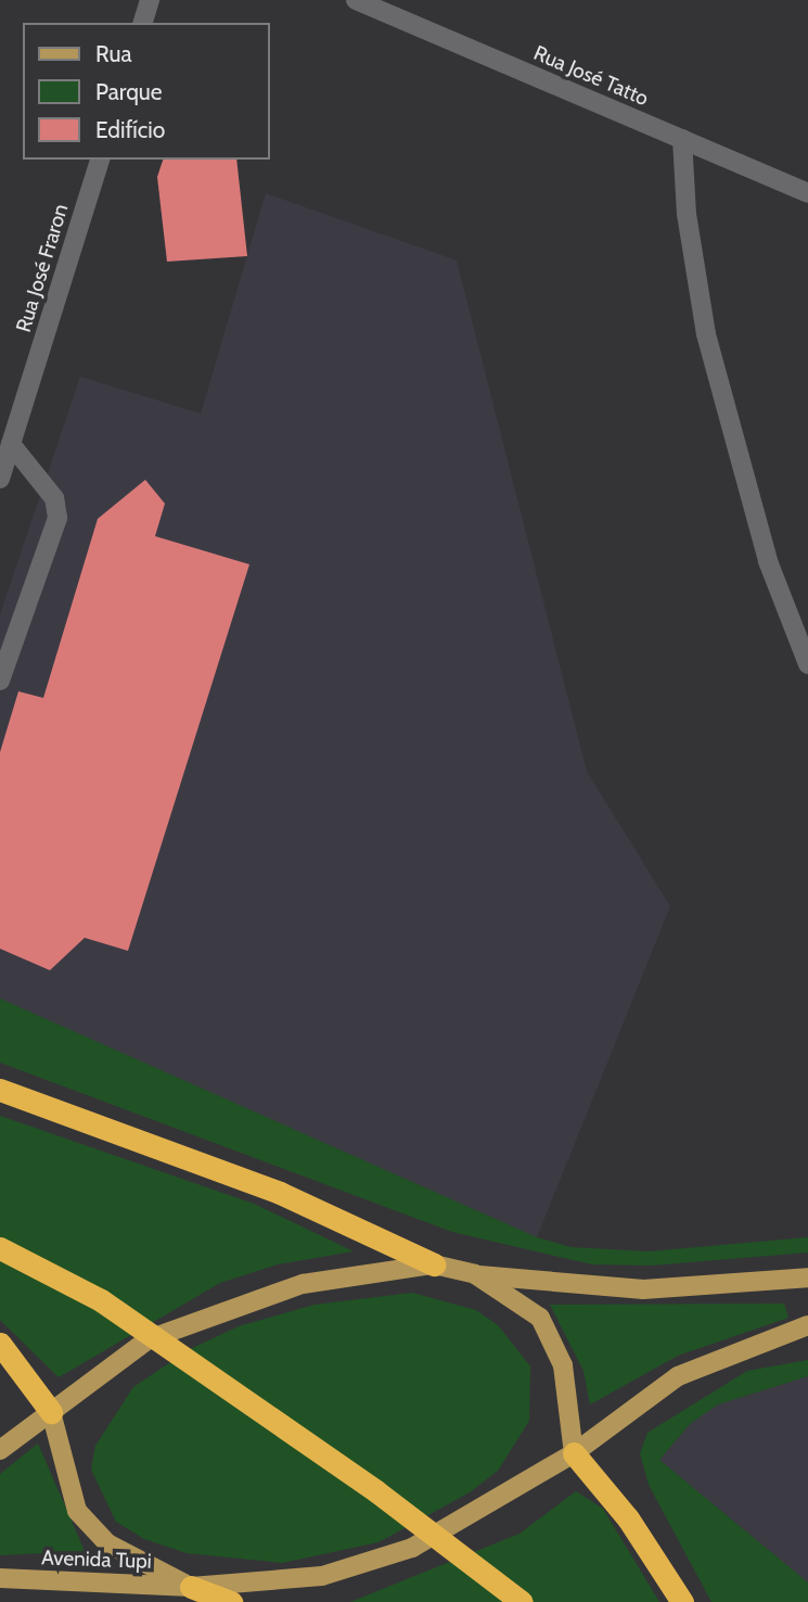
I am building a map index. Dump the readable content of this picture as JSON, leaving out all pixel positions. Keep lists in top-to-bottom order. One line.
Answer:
{"streets":{"main road":["Avenida Tupi"],"street":["Rua José Tatto","Rua José Fraron"]},"legend":["Rua","Parque","Edifício"]}
